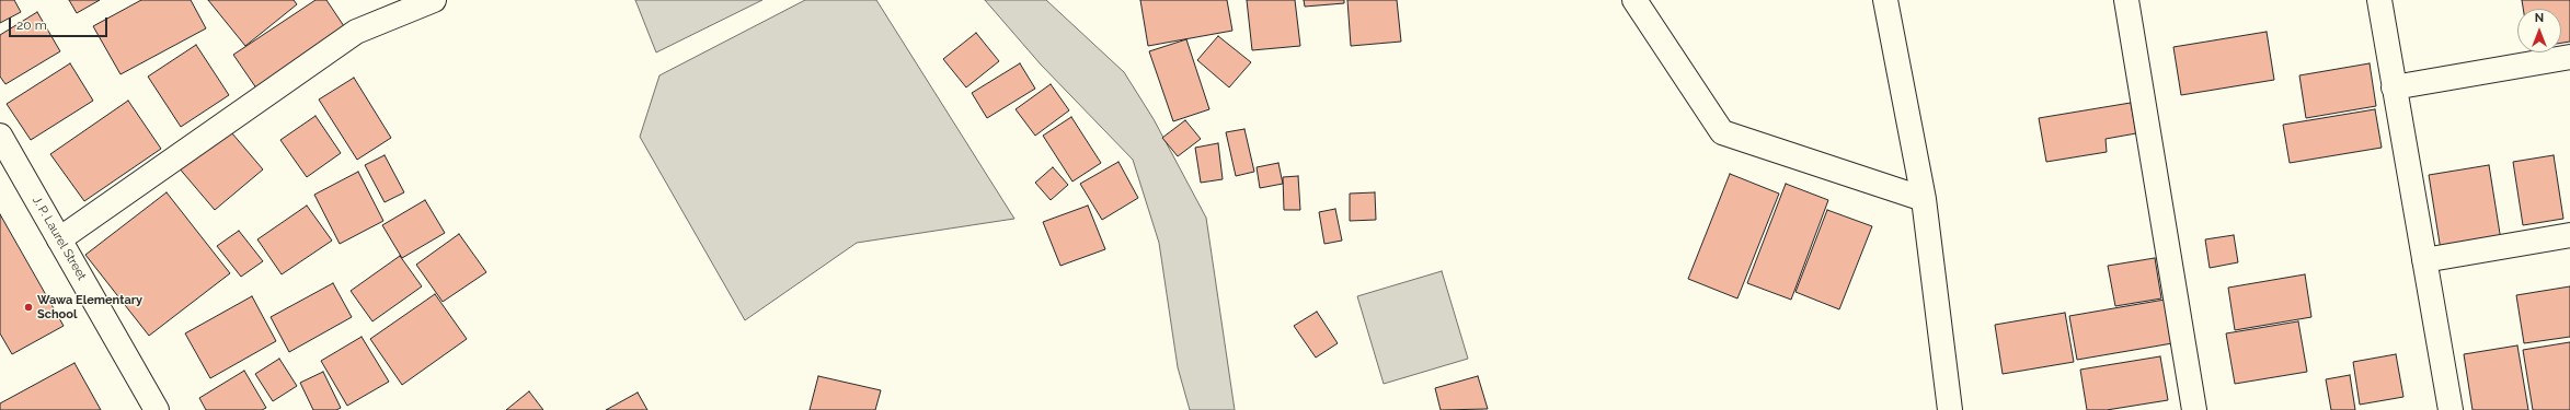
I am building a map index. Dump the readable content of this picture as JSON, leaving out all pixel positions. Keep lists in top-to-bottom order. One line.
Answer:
{"streets":{"street":["J. P. Laurel Street"]},"places":["Wawa Elementary School"],"scale_bar":"20 m","north":"top"}
